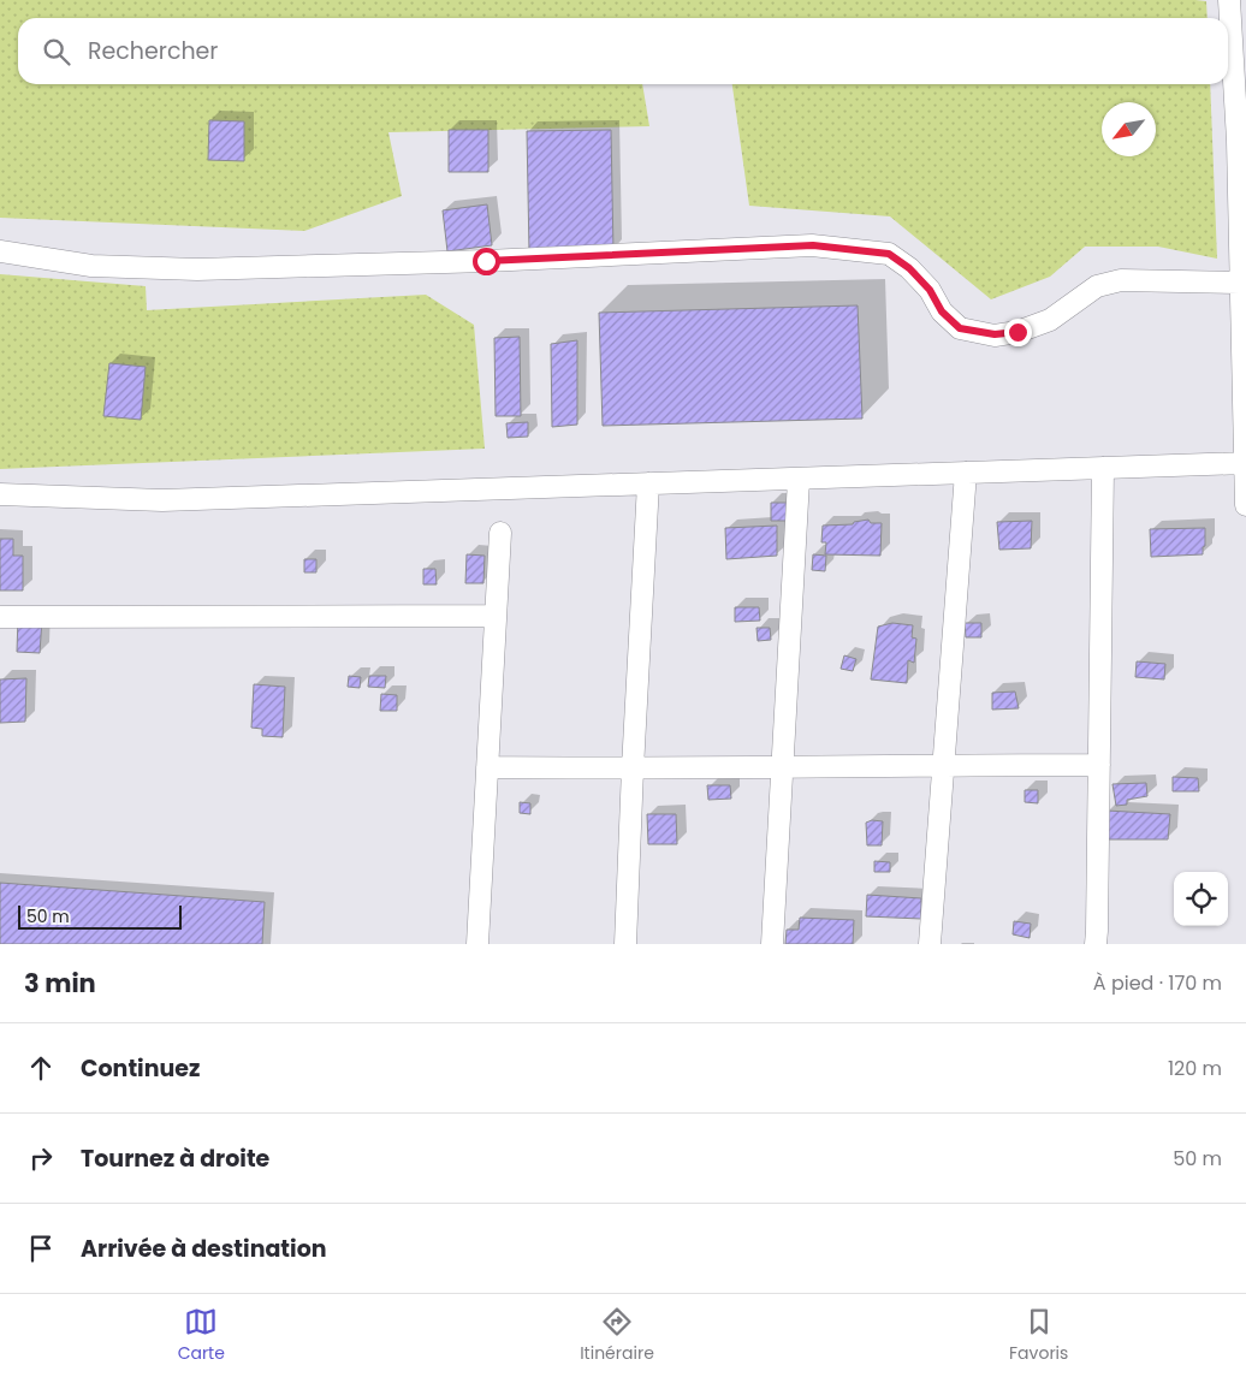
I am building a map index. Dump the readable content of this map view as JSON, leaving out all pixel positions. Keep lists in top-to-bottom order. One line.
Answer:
{"scale_bar":"50 m","north":"bottom left","page":{"search":"Rechercher","scale":"50 m","heading":["3 min","À pied · 170 m"],"list":[["Continuez","120 m"],["Tournez à droite","50 m"],"Arrivée à destination"],"nav":["Carte","Itinéraire","Favoris"]}}
